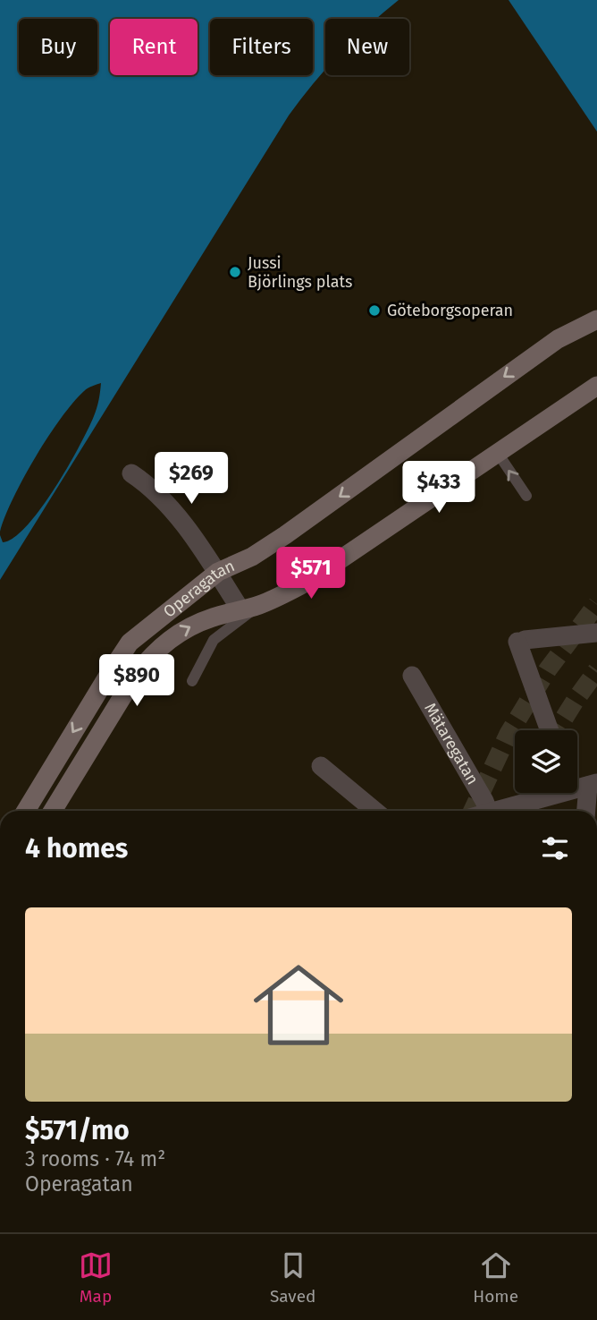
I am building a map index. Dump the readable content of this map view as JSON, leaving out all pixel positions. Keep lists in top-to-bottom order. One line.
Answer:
{"streets":{"street":["Operagatan","Mätaregatan"]},"places":["Jussi Björlings plats","Göteborgsoperan"],"page":{"chip":["Buy","Rent","Filters","New"],"price":["$269","$433","$571","$890"],"heading":"4 homes","list":[{"name":"$571/mo","note":"3 rooms · 74 m² · Operagatan"}],"tabs":["Map","Saved","Home"]}}
